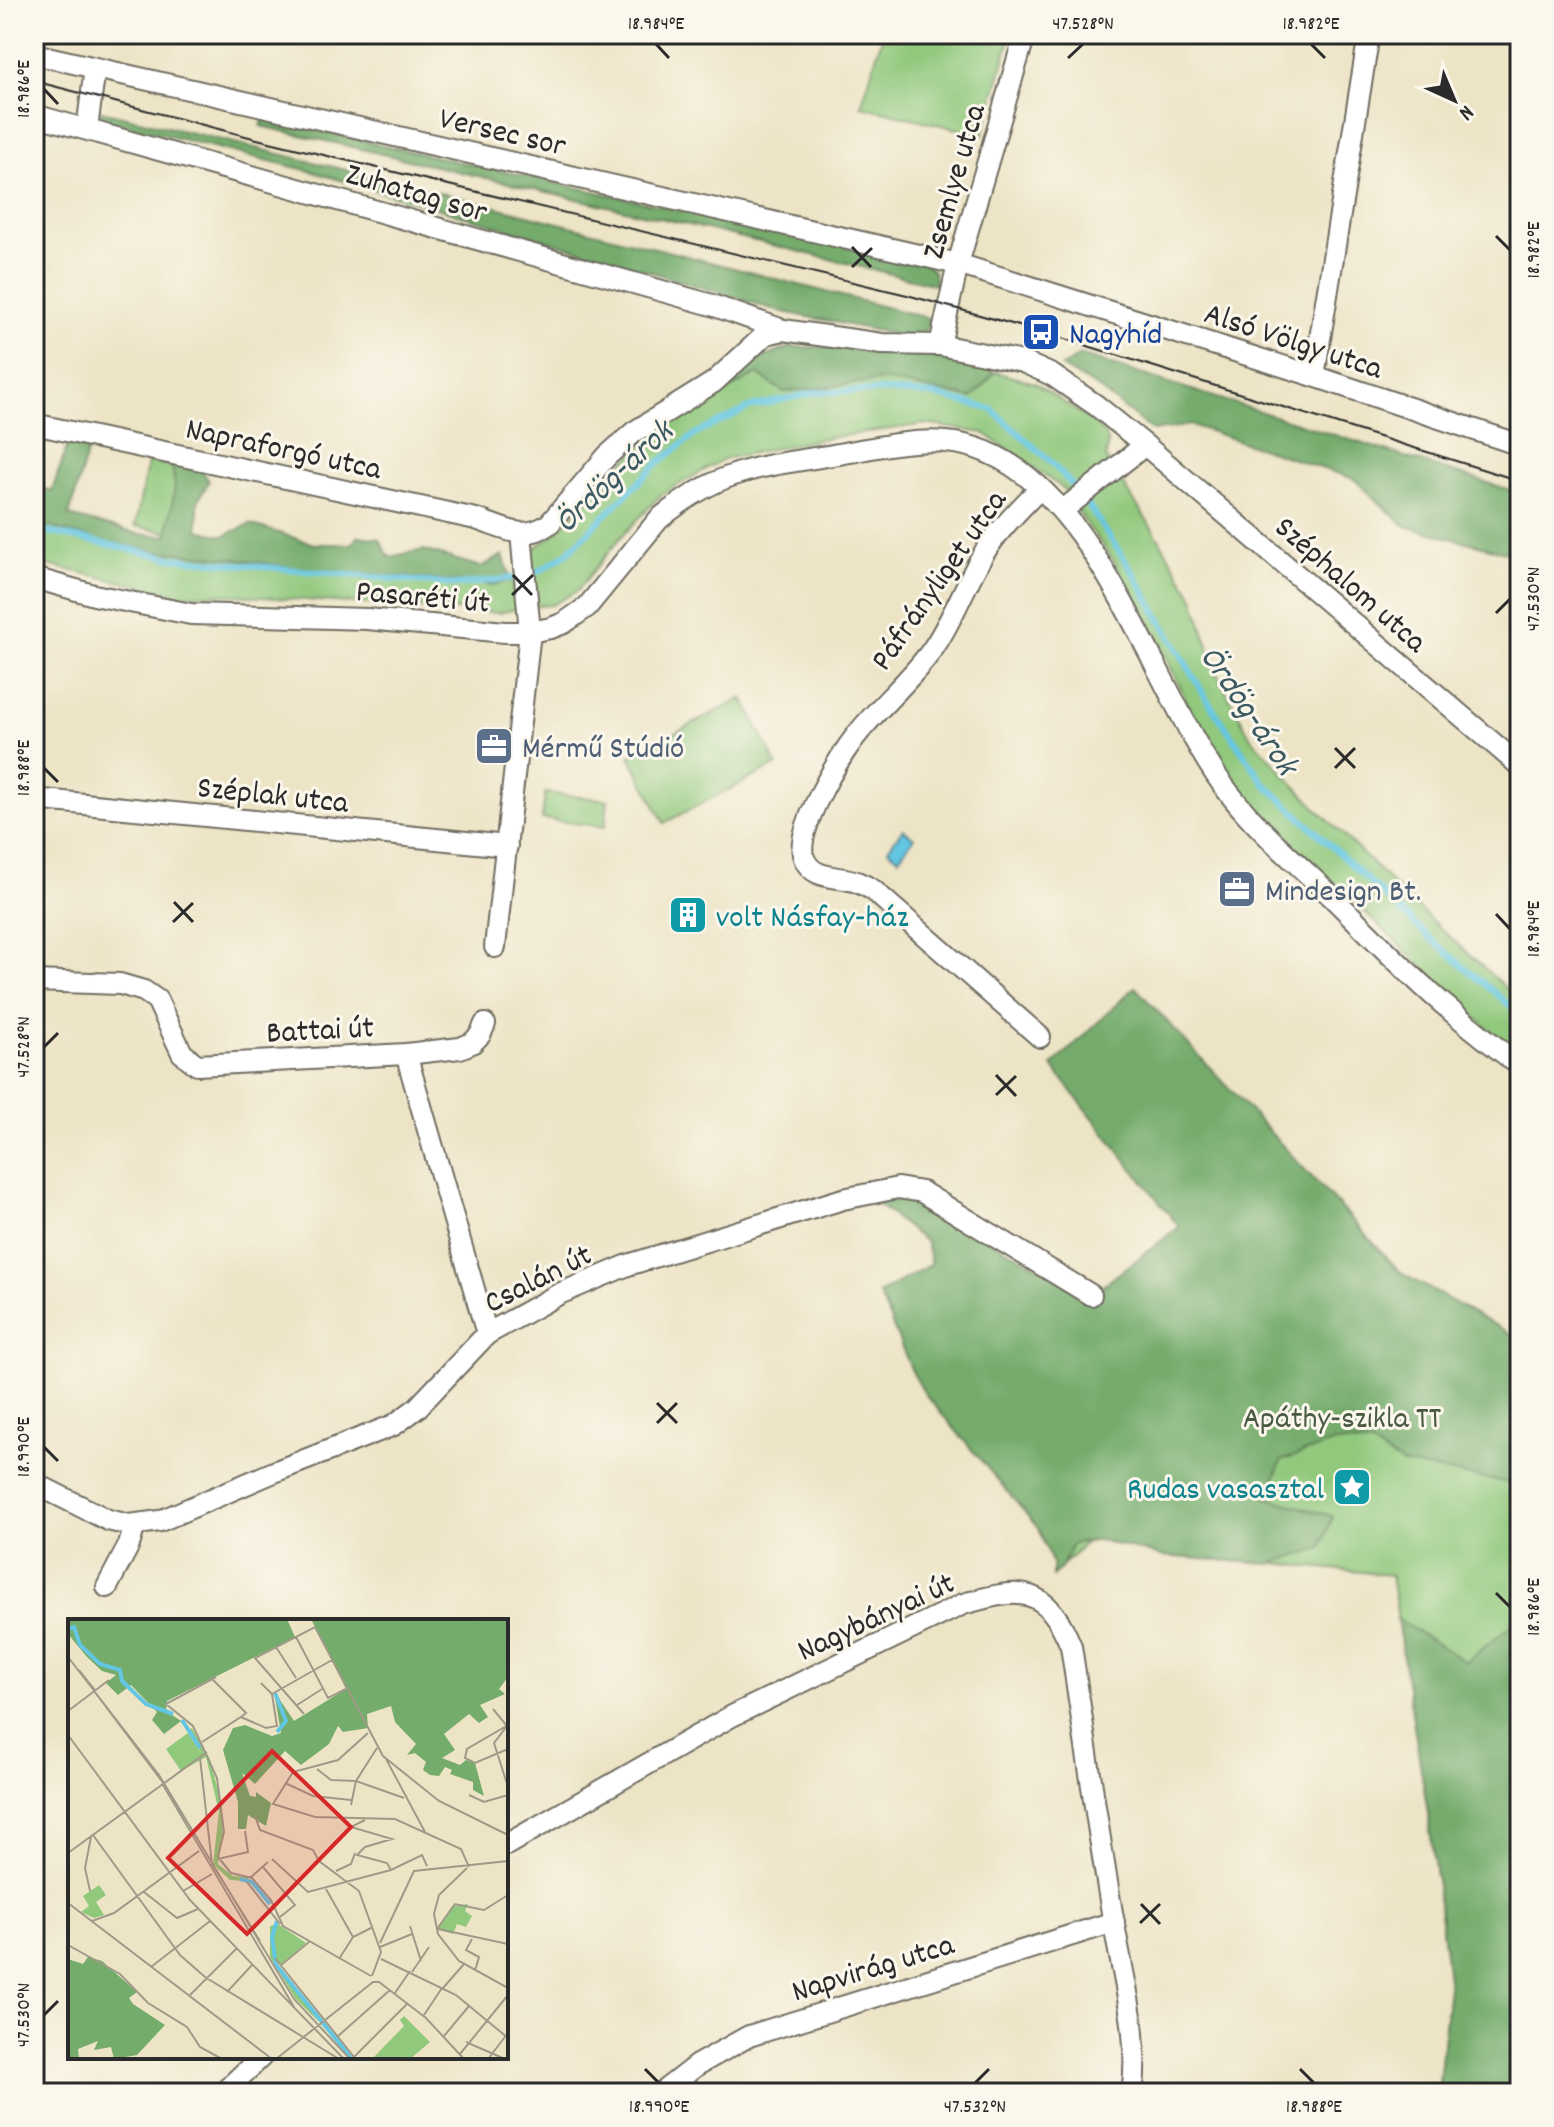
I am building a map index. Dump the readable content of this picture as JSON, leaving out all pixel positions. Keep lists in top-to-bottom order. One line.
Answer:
{"streets":{"street":["Versec sor","Zsemlye utca","Zuhatag sor","Alsó Völgy utca","Napraforgó utca","Páfrányliget utca","Széphalom utca","Pasaréti út","Széplak utca","Battai út","Csalán út","Nagybányai út","Napvirág utca"]},"crossings":[["Versec sor","Zsemlye utca"],["Versec sor","Alsó Völgy utca"],["Zsemlye utca","Zuhatag sor"],["Zsemlye utca","Alsó Völgy utca"],["Zuhatag sor","Széphalom utca"],["Páfrányliget utca","Pasaréti út"],["Battai út","Csalán út"],["Nagybányai út","Napvirág utca"]],"water":["Ördög-árok"],"parks":["Apáthy-szikla TT"],"places":{"bus stop":["Nagyhíd"],"office":["Mérmű Stúdió","Mindesign Bt."],"building":["volt Násfay-ház"],"place":["Rudas vasasztal"]},"north":"bottom right","coordinates":["18.984°E","47.528°N","18.982°E","18.986°E","47.530°N","18.988°E","18.990°E","47.532°N"]}
